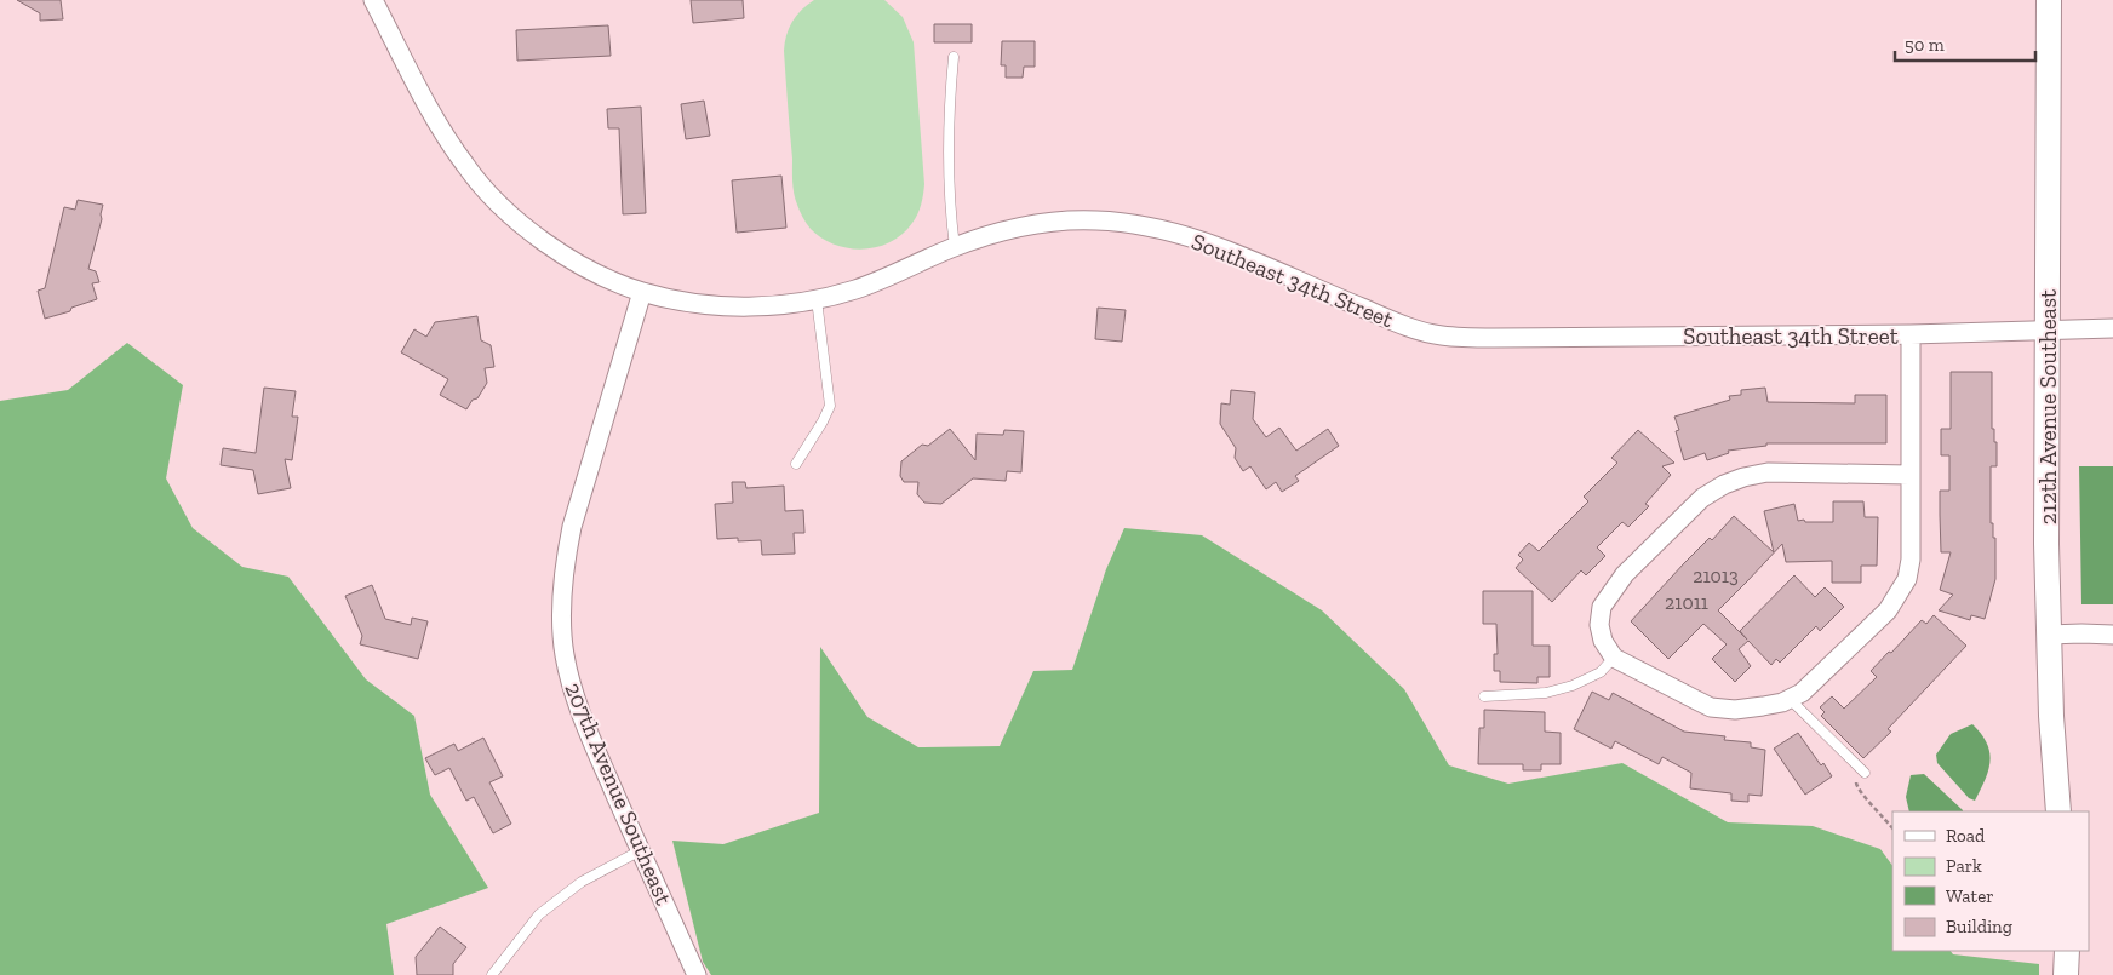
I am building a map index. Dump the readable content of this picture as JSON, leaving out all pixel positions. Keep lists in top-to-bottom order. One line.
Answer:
{"streets":{"street":["Southeast 34th Street","212th Avenue Southeast","207th Avenue Southeast"]},"crossings":[["Southeast 34th Street","212th Avenue Southeast"],["Southeast 34th Street","207th Avenue Southeast"]],"house_numbers":["21013","21011"],"legend":["Road","Park","Water","Building"],"scale_bar":"50 m"}
